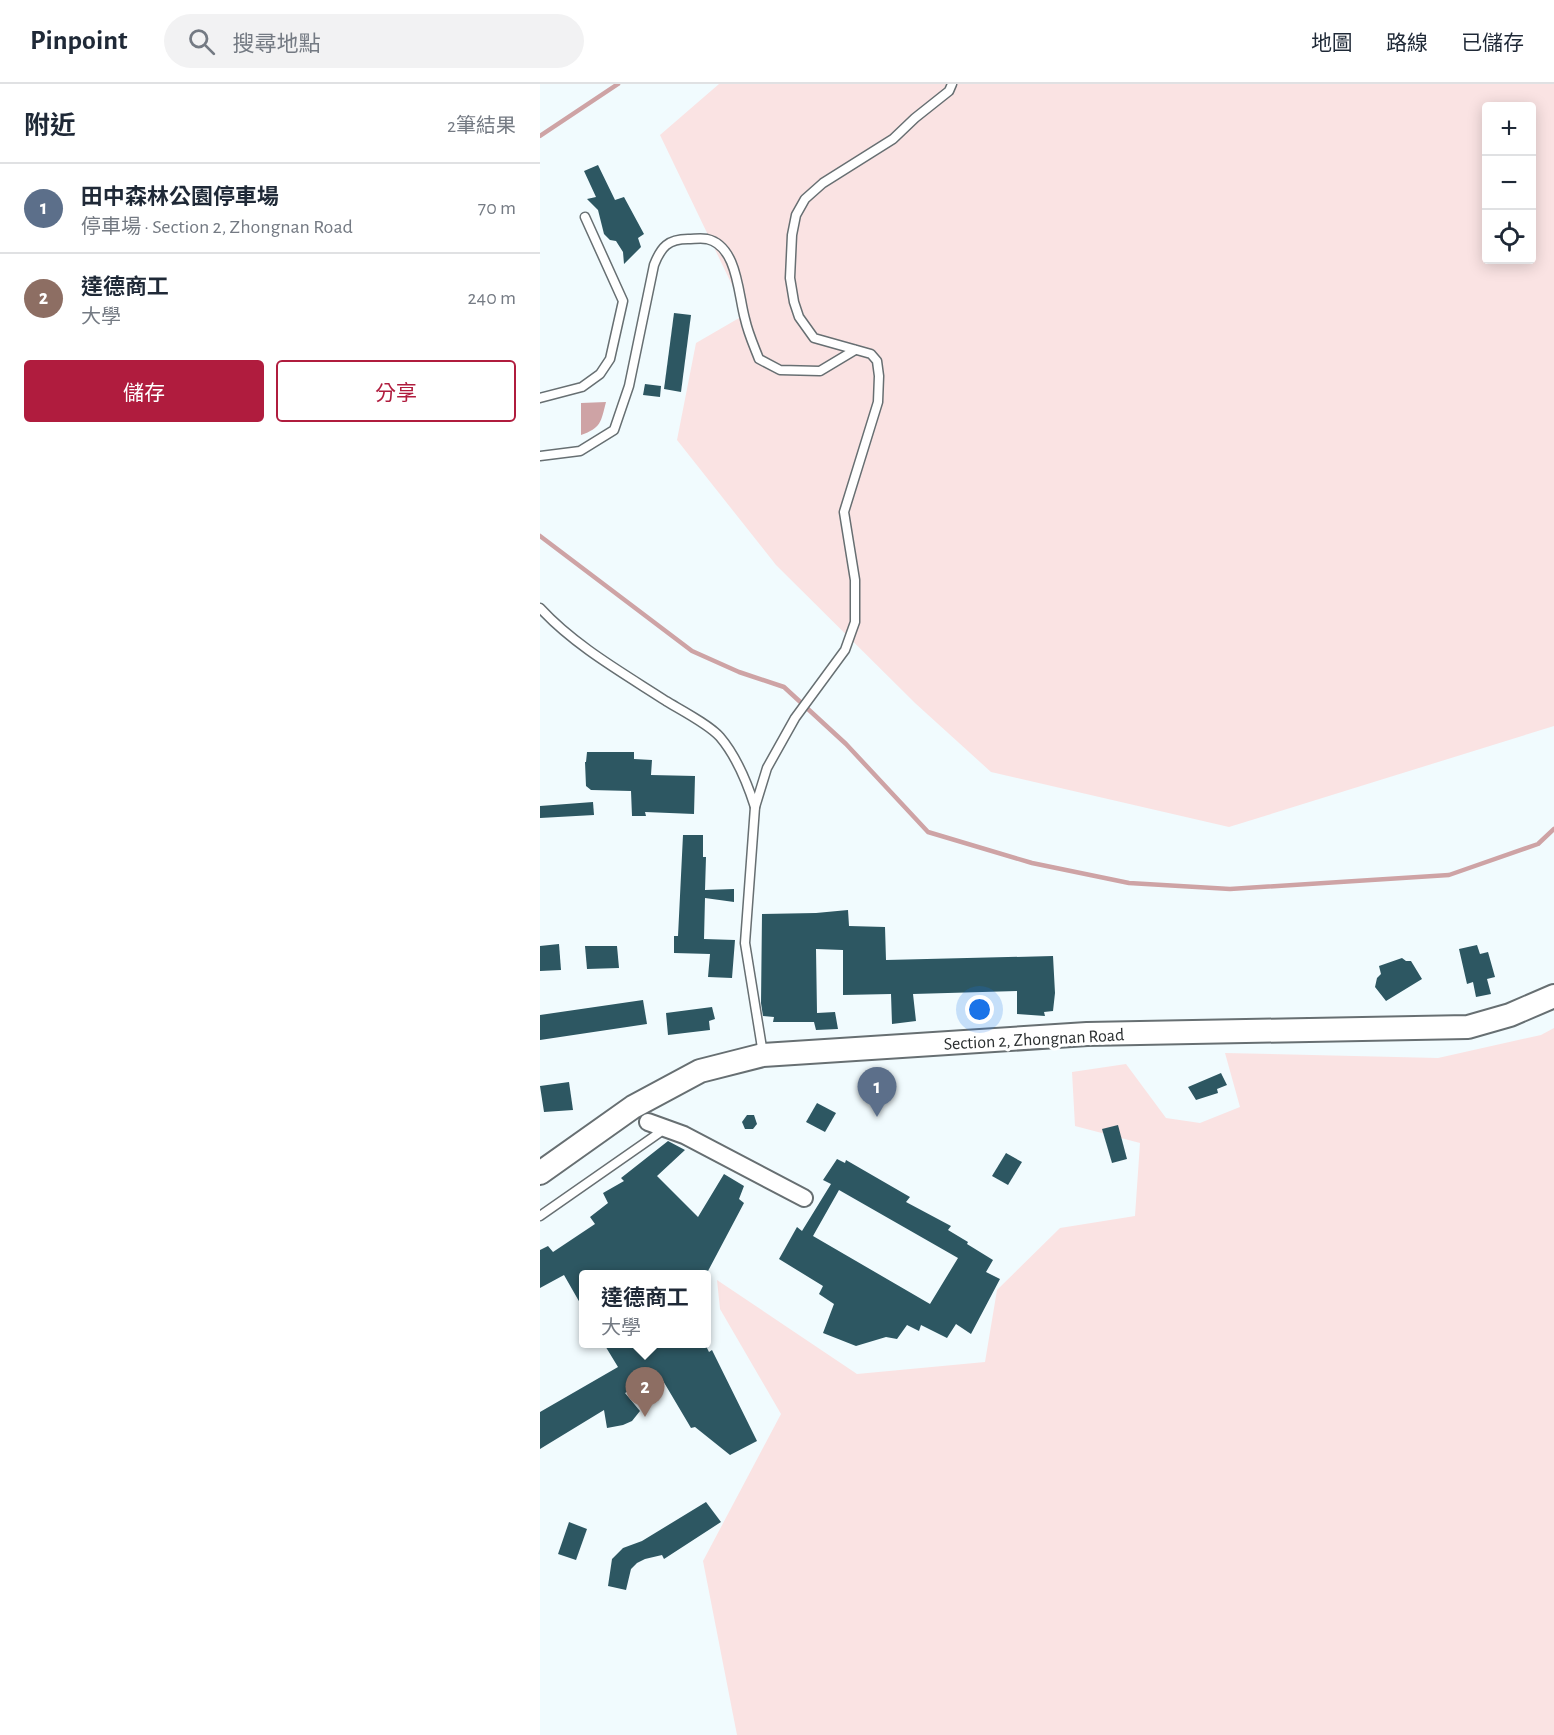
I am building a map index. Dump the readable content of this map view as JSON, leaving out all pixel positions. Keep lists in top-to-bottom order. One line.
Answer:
{"streets":{"main road":["Section 2, Zhongnan Road"]},"page":{"header":"Pinpoint","search":"搜尋地點","nav":["地圖","路線","已儲存"],"heading":["附近","2筆結果"],"map_buttons":["+","−"],"list":[{"mark":"1","name":"田中森林公園停車場","note":"停車場 · Section 2, Zhongnan Road","value":"70 m"},{"mark":"2","name":"達德商工","note":"大學","value":"240 m"}],"buttons":["儲存","分享"],"pins":["1","2"],"popup":["達德商工","大學"]}}
